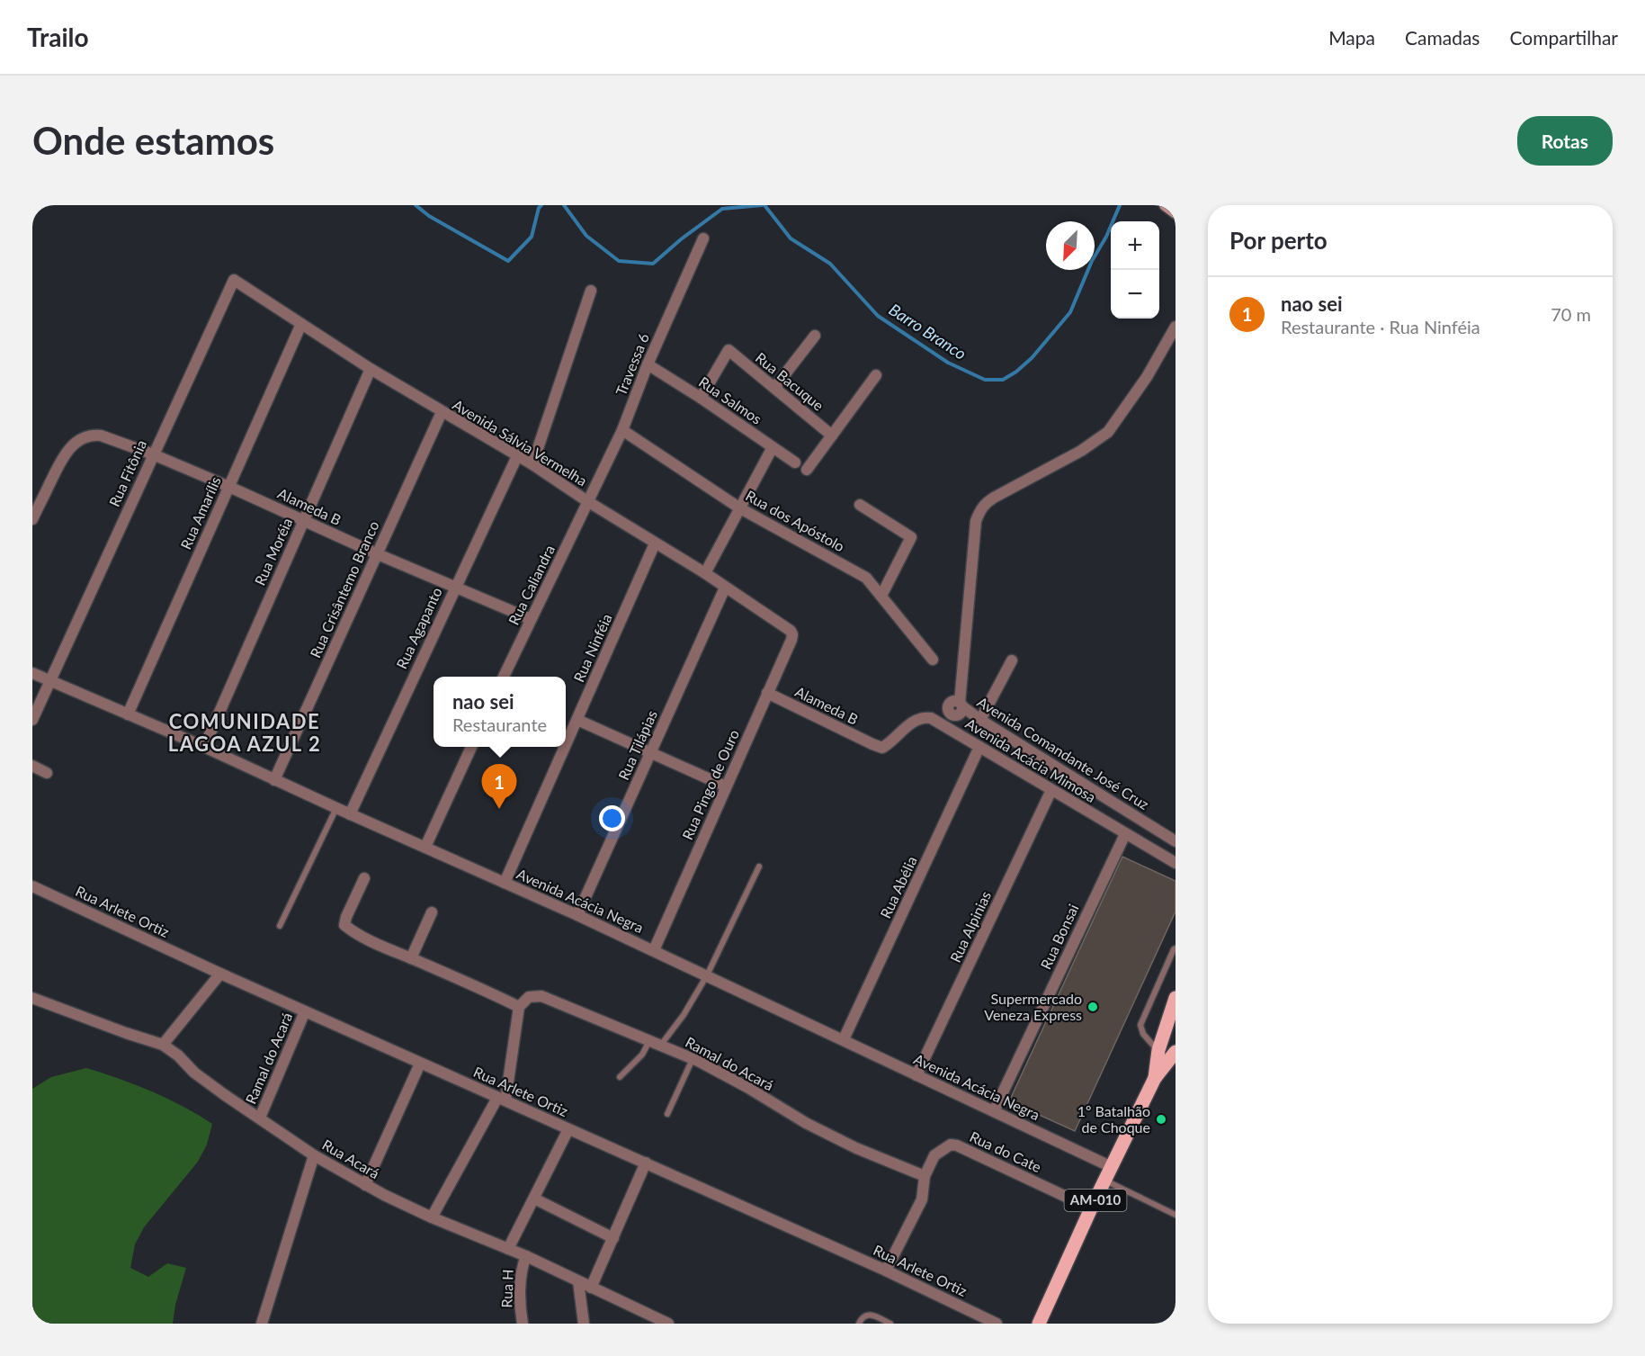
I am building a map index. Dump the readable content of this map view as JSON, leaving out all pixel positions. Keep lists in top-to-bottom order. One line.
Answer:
{"streets":{"main road":["AM-010"],"street":["Travessa 6","Rua Bacuque","Rua Salmos","Avenida Sálvia Vermelha","Rua Fitônia","Alameda B","Rua Amarílis","Rua dos Apóstolo","Rua Moréia","Rua Caliandra","Rua Crisântemo Branco","Rua Agapanto","Rua Ninféia","Rua Tilápias","Avenida Comandante José Cruz","Avenida Acácia Mimosa","Rua Pingo de Ouro","Rua Abélia","Avenida Acácia Negra","Rua Arlete Ortiz","Rua Alpinias","Rua Bonsai","Ramal do Acará","Rua do Cate","Rua Acará","Rua H"]},"crossings":[["Travessa 6","Rua Salmos"],["Travessa 6","Avenida Sálvia Vermelha"],["Travessa 6","Rua dos Apóstolo"],["Travessa 6","Rua Caliandra"],["Rua Bacuque","Rua Salmos"],["Avenida Sálvia Vermelha","Rua Fitônia"],["Avenida Sálvia Vermelha","Rua Amarílis"],["Avenida Sálvia Vermelha","Rua Moréia"],["Avenida Sálvia Vermelha","Rua Caliandra"],["Avenida Sálvia Vermelha","Rua Crisântemo Branco"],["Avenida Sálvia Vermelha","Rua Agapanto"],["Avenida Sálvia Vermelha","Rua Ninféia"],["Avenida Sálvia Vermelha","Rua Tilápias"],["Avenida Sálvia Vermelha","Rua Pingo de Ouro"],["Rua Fitônia","Alameda B"],["Rua Fitônia","Avenida Acácia Negra"],["Alameda B","Rua Amarílis"],["Alameda B","Rua Moréia"],["Alameda B","Rua Caliandra"],["Alameda B","Rua Crisântemo Branco"],["Alameda B","Rua Agapanto"],["Alameda B","Avenida Acácia Mimosa"],["Alameda B","Rua Pingo de Ouro"],["Rua Amarílis","Avenida Acácia Negra"],["Rua Moréia","Avenida Acácia Negra"],["Rua Crisântemo Branco","Avenida Acácia Negra"],["Rua Agapanto","Avenida Acácia Negra"],["Rua Ninféia","Avenida Acácia Negra"],["Rua Tilápias","Avenida Acácia Negra"],["Avenida Acácia Mimosa","Rua Abélia"],["Avenida Acácia Mimosa","Rua Alpinias"],["Avenida Acácia Mimosa","Rua Bonsai"],["Rua Pingo de Ouro","Avenida Acácia Negra"],["Rua Abélia","Avenida Acácia Negra"],["Avenida Acácia Negra","Rua Alpinias"],["Avenida Acácia Negra","Rua Bonsai"],["Avenida Acácia Negra","AM-010"],["Rua Arlete Ortiz","Ramal do Acará"],["Rua Arlete Ortiz","Rua do Cate"],["Ramal do Acará","Rua do Cate"],["Ramal do Acará","Rua Acará"],["Rua do Cate","AM-010"],["Rua Acará","Rua H"]],"districts":["COMUNIDADE LAGOA AZUL 2"],"water":["Barro Branco"],"places":["Supermercado Veneza Express","1º Batalhão de Choque"],"north":"bottom left","page":{"header":"Trailo","nav":["Mapa","Camadas","Compartilhar"],"buttons":"Rotas","title":"Onde estamos","heading":"Por perto","map_buttons":["+","−"],"list":[{"mark":"1","name":"nao sei","note":"Restaurante · Rua Ninféia","value":"70 m"}],"popup":["nao sei","Restaurante"],"pins":"1"}}
